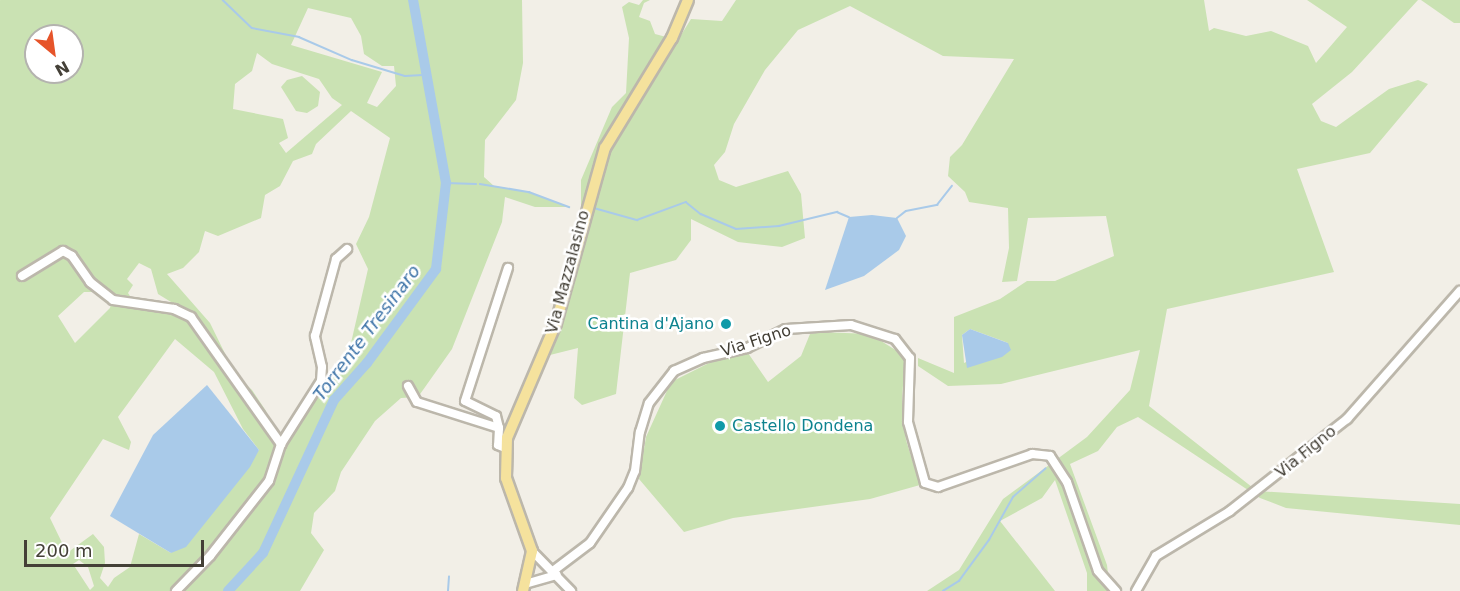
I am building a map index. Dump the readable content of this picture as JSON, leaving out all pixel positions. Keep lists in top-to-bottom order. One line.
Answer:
{"streets":{"main road":["Via Mazzalasino"],"street":["Via Figno"]},"water":["Torrente Tresinaro"],"places":["Cantina d'Ajano","Castello Dondena"],"scale_bar":"200 m","north":"bottom right"}
